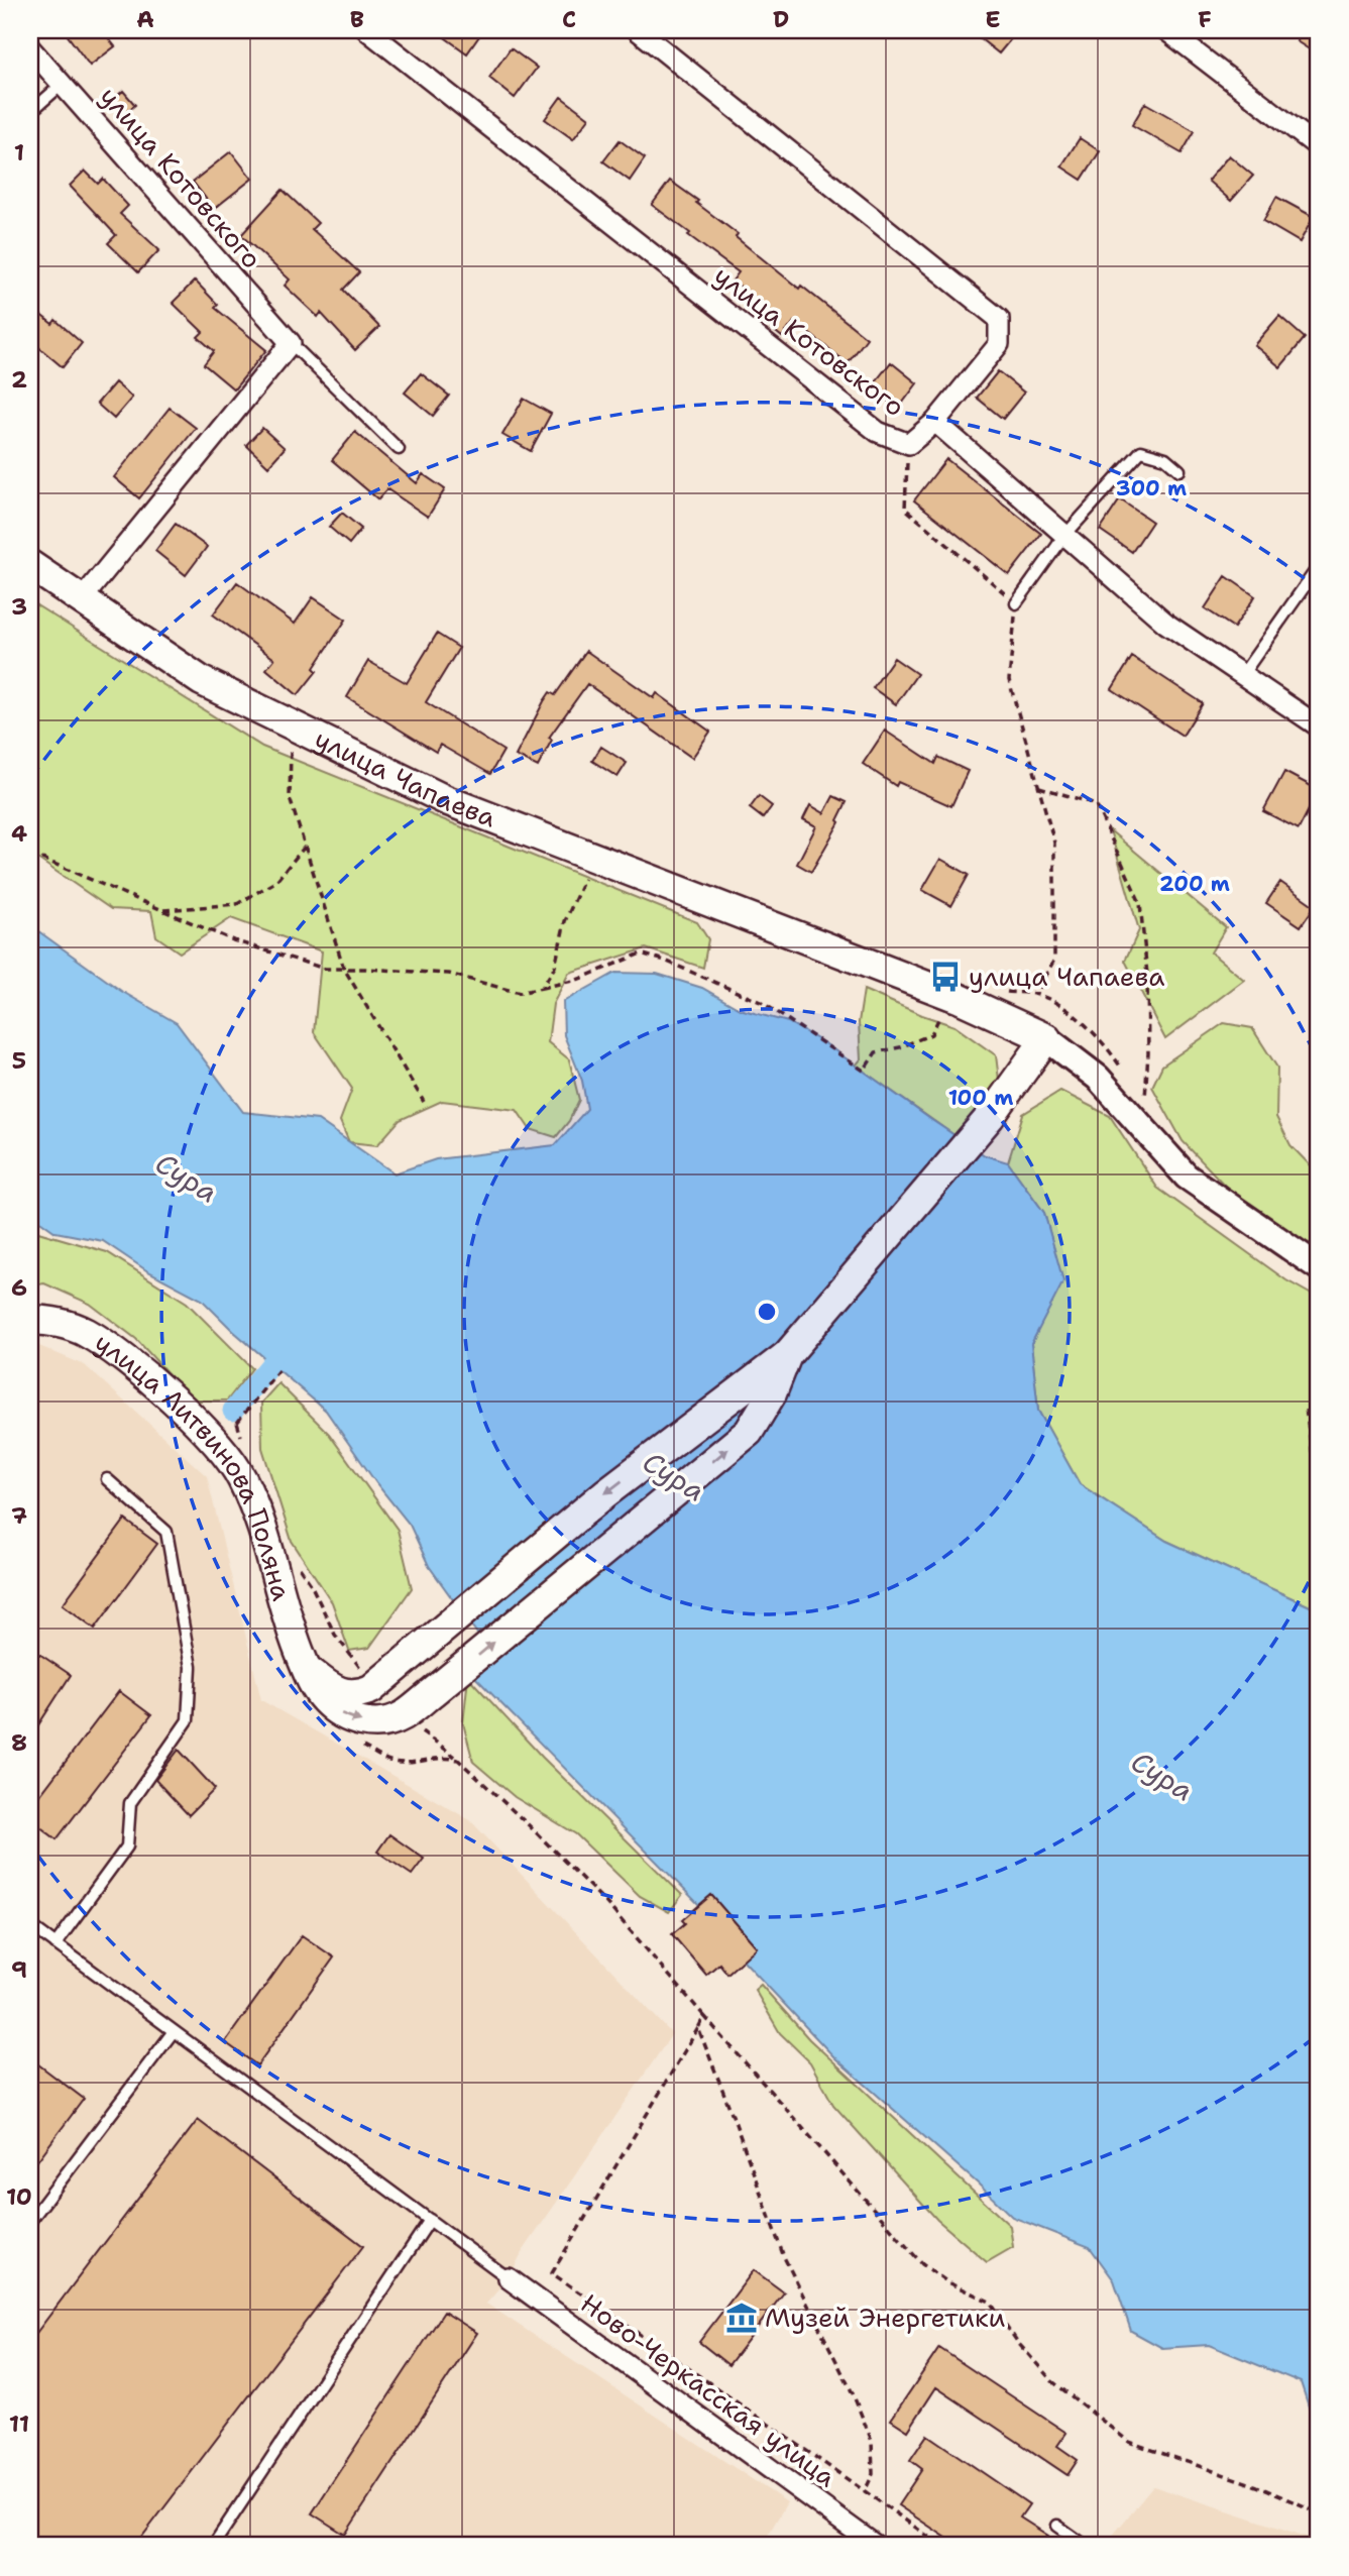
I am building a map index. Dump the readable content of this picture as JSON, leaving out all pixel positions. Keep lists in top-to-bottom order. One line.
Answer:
{"streets":{"main road":["улица Чапаева","улица Литвинова Поляна"],"street":["улица Котовского","Ново-Черкасская улица"]},"water":["Сура"],"places":{"bus stop":["улица Чапаева"],"museum":["Музей Энергетики"]},"grid":{"columns":["A","B","C","D","E","F"],"rows":["1","2","3","4","5","6","7","8","9","10","11"]},"rings":["300 m","200 m","100 m"]}
